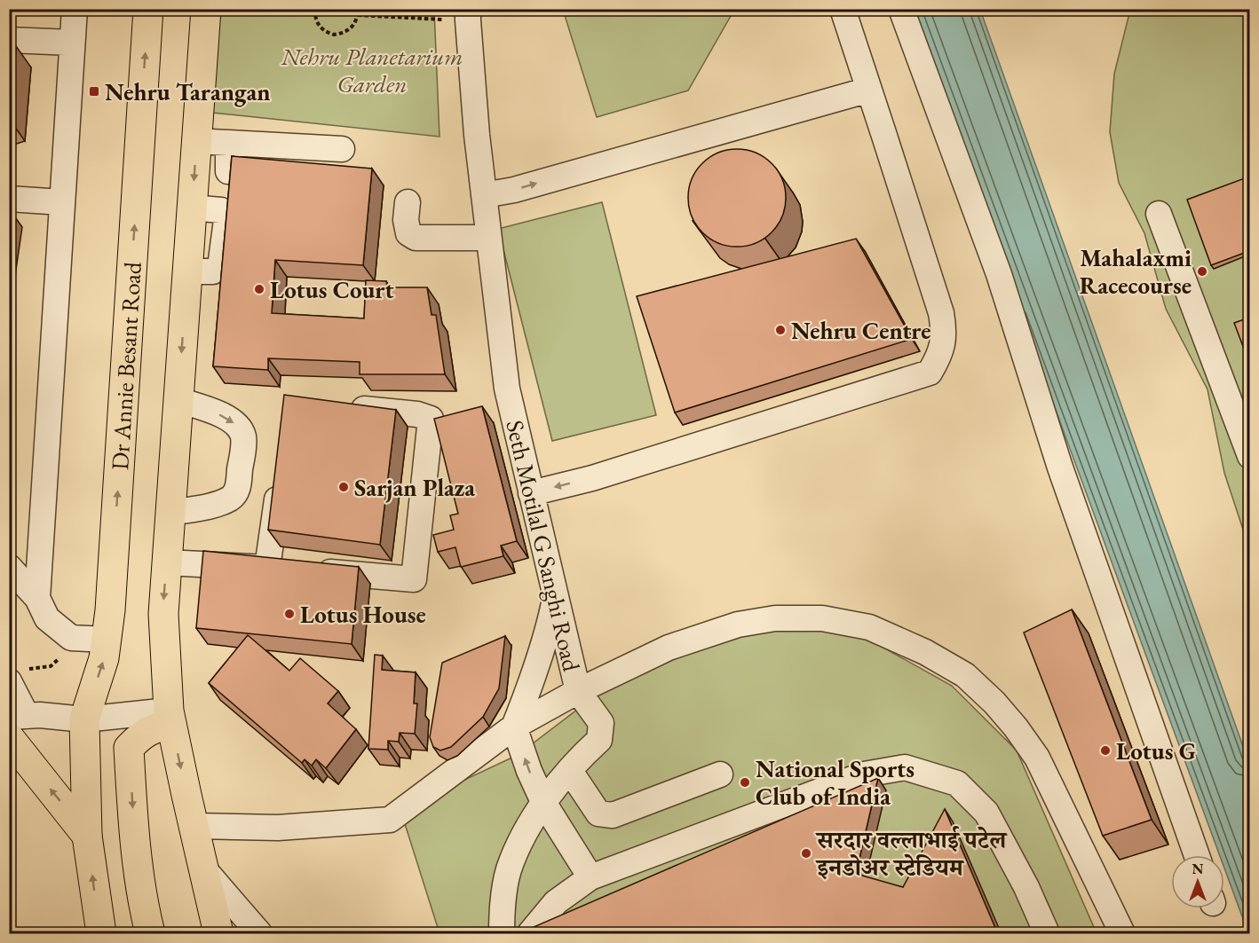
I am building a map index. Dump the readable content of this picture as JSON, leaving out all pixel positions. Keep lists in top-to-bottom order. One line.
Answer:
{"streets":{"main road":["Dr Annie Besant Road"],"street":["Seth Motilal G Sanghi Road"]},"parks":["Nehru Planetarium Garden"],"places":{"transit":["Nehru Tarangan"],"other":["Mahalaxmi Racecourse","Lotus Court","Nehru Centre","Sarjan Plaza","Lotus House","Lotus G","National Sports Club of India","सरदार वल्लाभाई पटेल इनडोअर स्टेडियम"]},"north":"top"}
